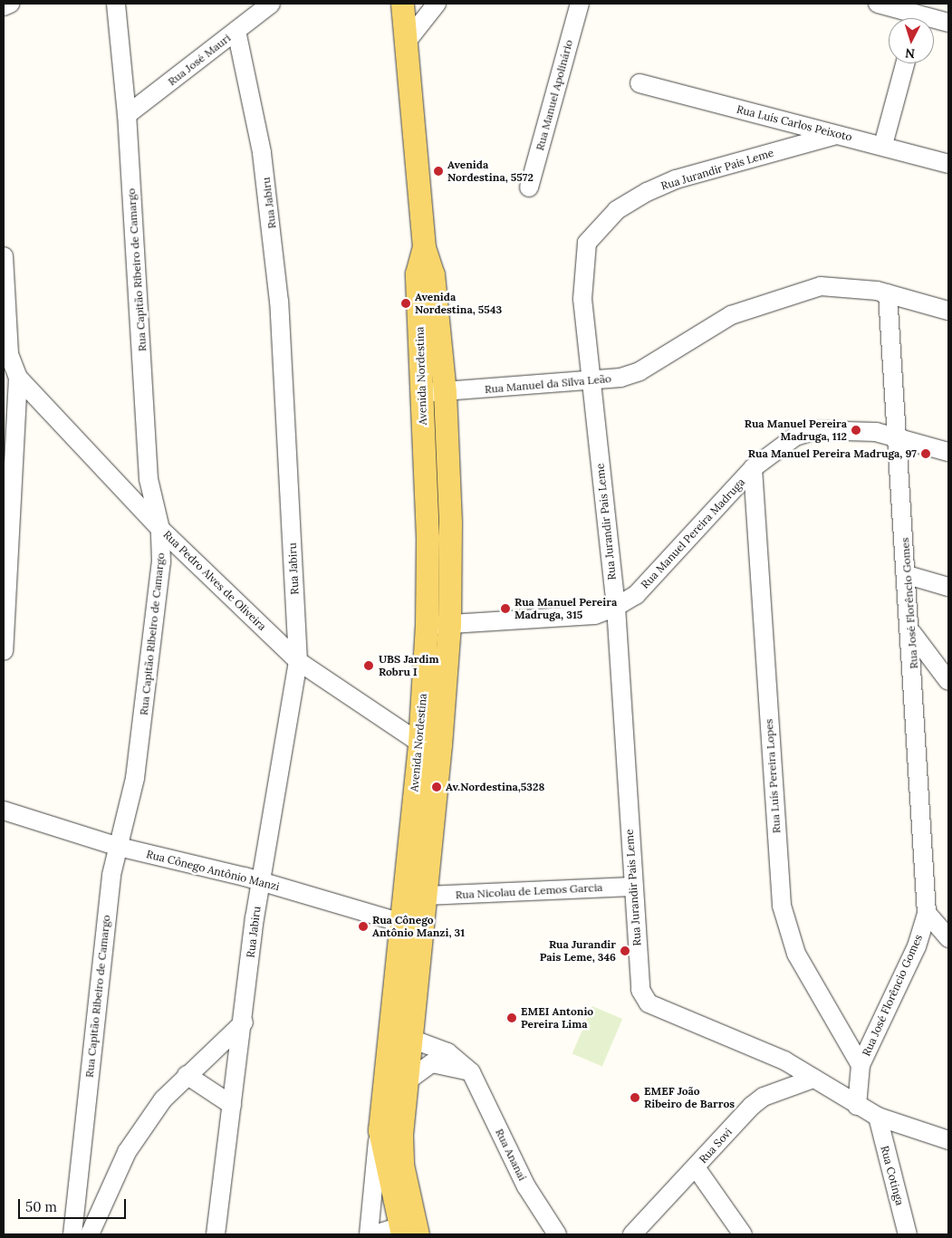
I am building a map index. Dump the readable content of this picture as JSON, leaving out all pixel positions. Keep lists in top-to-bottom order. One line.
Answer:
{"streets":{"main road":["Avenida Nordestina"],"street":["Rua José Mauri","Rua Manuel Apolinário","Rua Luís Carlos Peixoto","Rua Jurandir Pais Leme","Rua Jabiru","Rua Capitão Ribeiro de Camargo","Rua Manuel da Silva Leão","Rua Manuel Pereira Madruga","Rua Pedro Alves de Oliveira","Rua José Florêncio Gomes","Rua Luís Pereira Lopes","Rua Cônego Antônio Manzi","Rua Nicolau de Lemos Garcia","Rua Sovi","Rua Ananaí","Rua Cotinga"]},"crossings":[["Rua José Mauri","Rua Jabiru"],["Rua José Mauri","Rua Capitão Ribeiro de Camargo"],["Rua Luís Carlos Peixoto","Rua Jurandir Pais Leme"],["Rua Jurandir Pais Leme","Rua Manuel da Silva Leão"],["Rua Jurandir Pais Leme","Rua Manuel Pereira Madruga"],["Rua Jurandir Pais Leme","Rua José Florêncio Gomes"],["Rua Jurandir Pais Leme","Rua Nicolau de Lemos Garcia"],["Rua Jurandir Pais Leme","Rua Sovi"],["Rua Jurandir Pais Leme","Rua Cotinga"],["Rua Jabiru","Rua Pedro Alves de Oliveira"],["Rua Jabiru","Rua Cônego Antônio Manzi"],["Rua Capitão Ribeiro de Camargo","Rua Pedro Alves de Oliveira"],["Rua Capitão Ribeiro de Camargo","Rua Cônego Antônio Manzi"],["Avenida Nordestina","Rua Manuel da Silva Leão"],["Avenida Nordestina","Rua Manuel Pereira Madruga"],["Avenida Nordestina","Rua Pedro Alves de Oliveira"],["Avenida Nordestina","Rua Cônego Antônio Manzi"],["Avenida Nordestina","Rua Nicolau de Lemos Garcia"],["Avenida Nordestina","Rua Ananaí"],["Rua Manuel da Silva Leão","Rua José Florêncio Gomes"],["Rua Manuel Pereira Madruga","Rua José Florêncio Gomes"],["Rua Manuel Pereira Madruga","Rua Luís Pereira Lopes"],["Rua José Florêncio Gomes","Rua Luís Pereira Lopes"]],"places":["Avenida Nordestina, 5572","Avenida Nordestina, 5543","Rua Manuel Pereira Madruga, 112","Rua Manuel Pereira Madruga, 97","Rua Manuel Pereira Madruga, 315","UBS Jardim Robru I","Av.Nordestina,5328","Rua Cônego Antônio Manzi, 31","Rua Jurandir Pais Leme, 346","EMEI Antonio Pereira Lima","EMEF João Ribeiro de Barros"],"scale_bar":"50 m","north":"bottom"}
